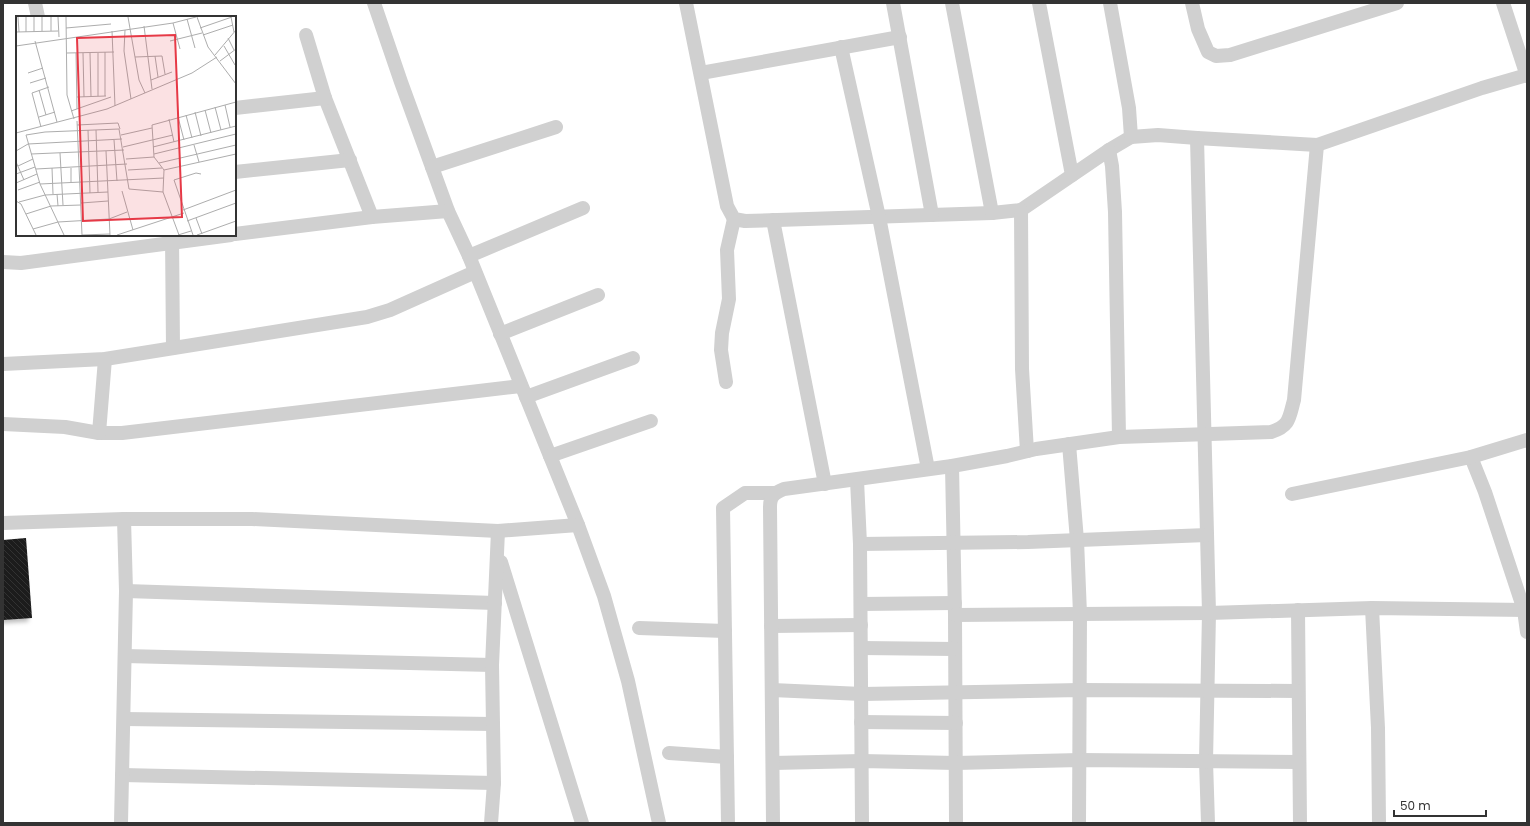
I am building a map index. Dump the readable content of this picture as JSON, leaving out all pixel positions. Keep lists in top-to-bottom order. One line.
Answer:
{"scale_bar":"50 m"}
